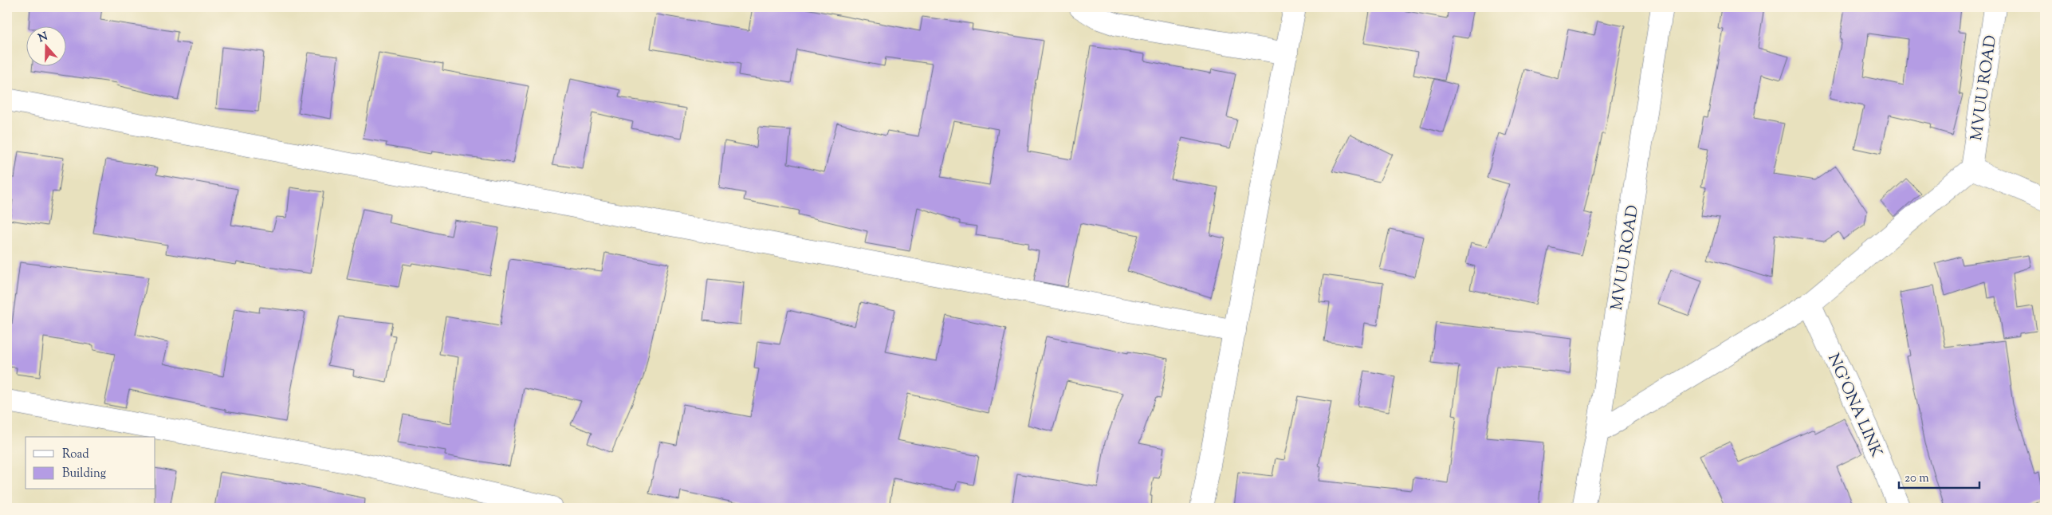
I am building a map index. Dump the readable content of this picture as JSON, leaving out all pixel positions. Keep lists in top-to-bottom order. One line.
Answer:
{"streets":{"street":["MVUU ROAD","NG'ONA LINK"]},"legend":["Road","Building"],"scale_bar":"20 m","north":"top"}
